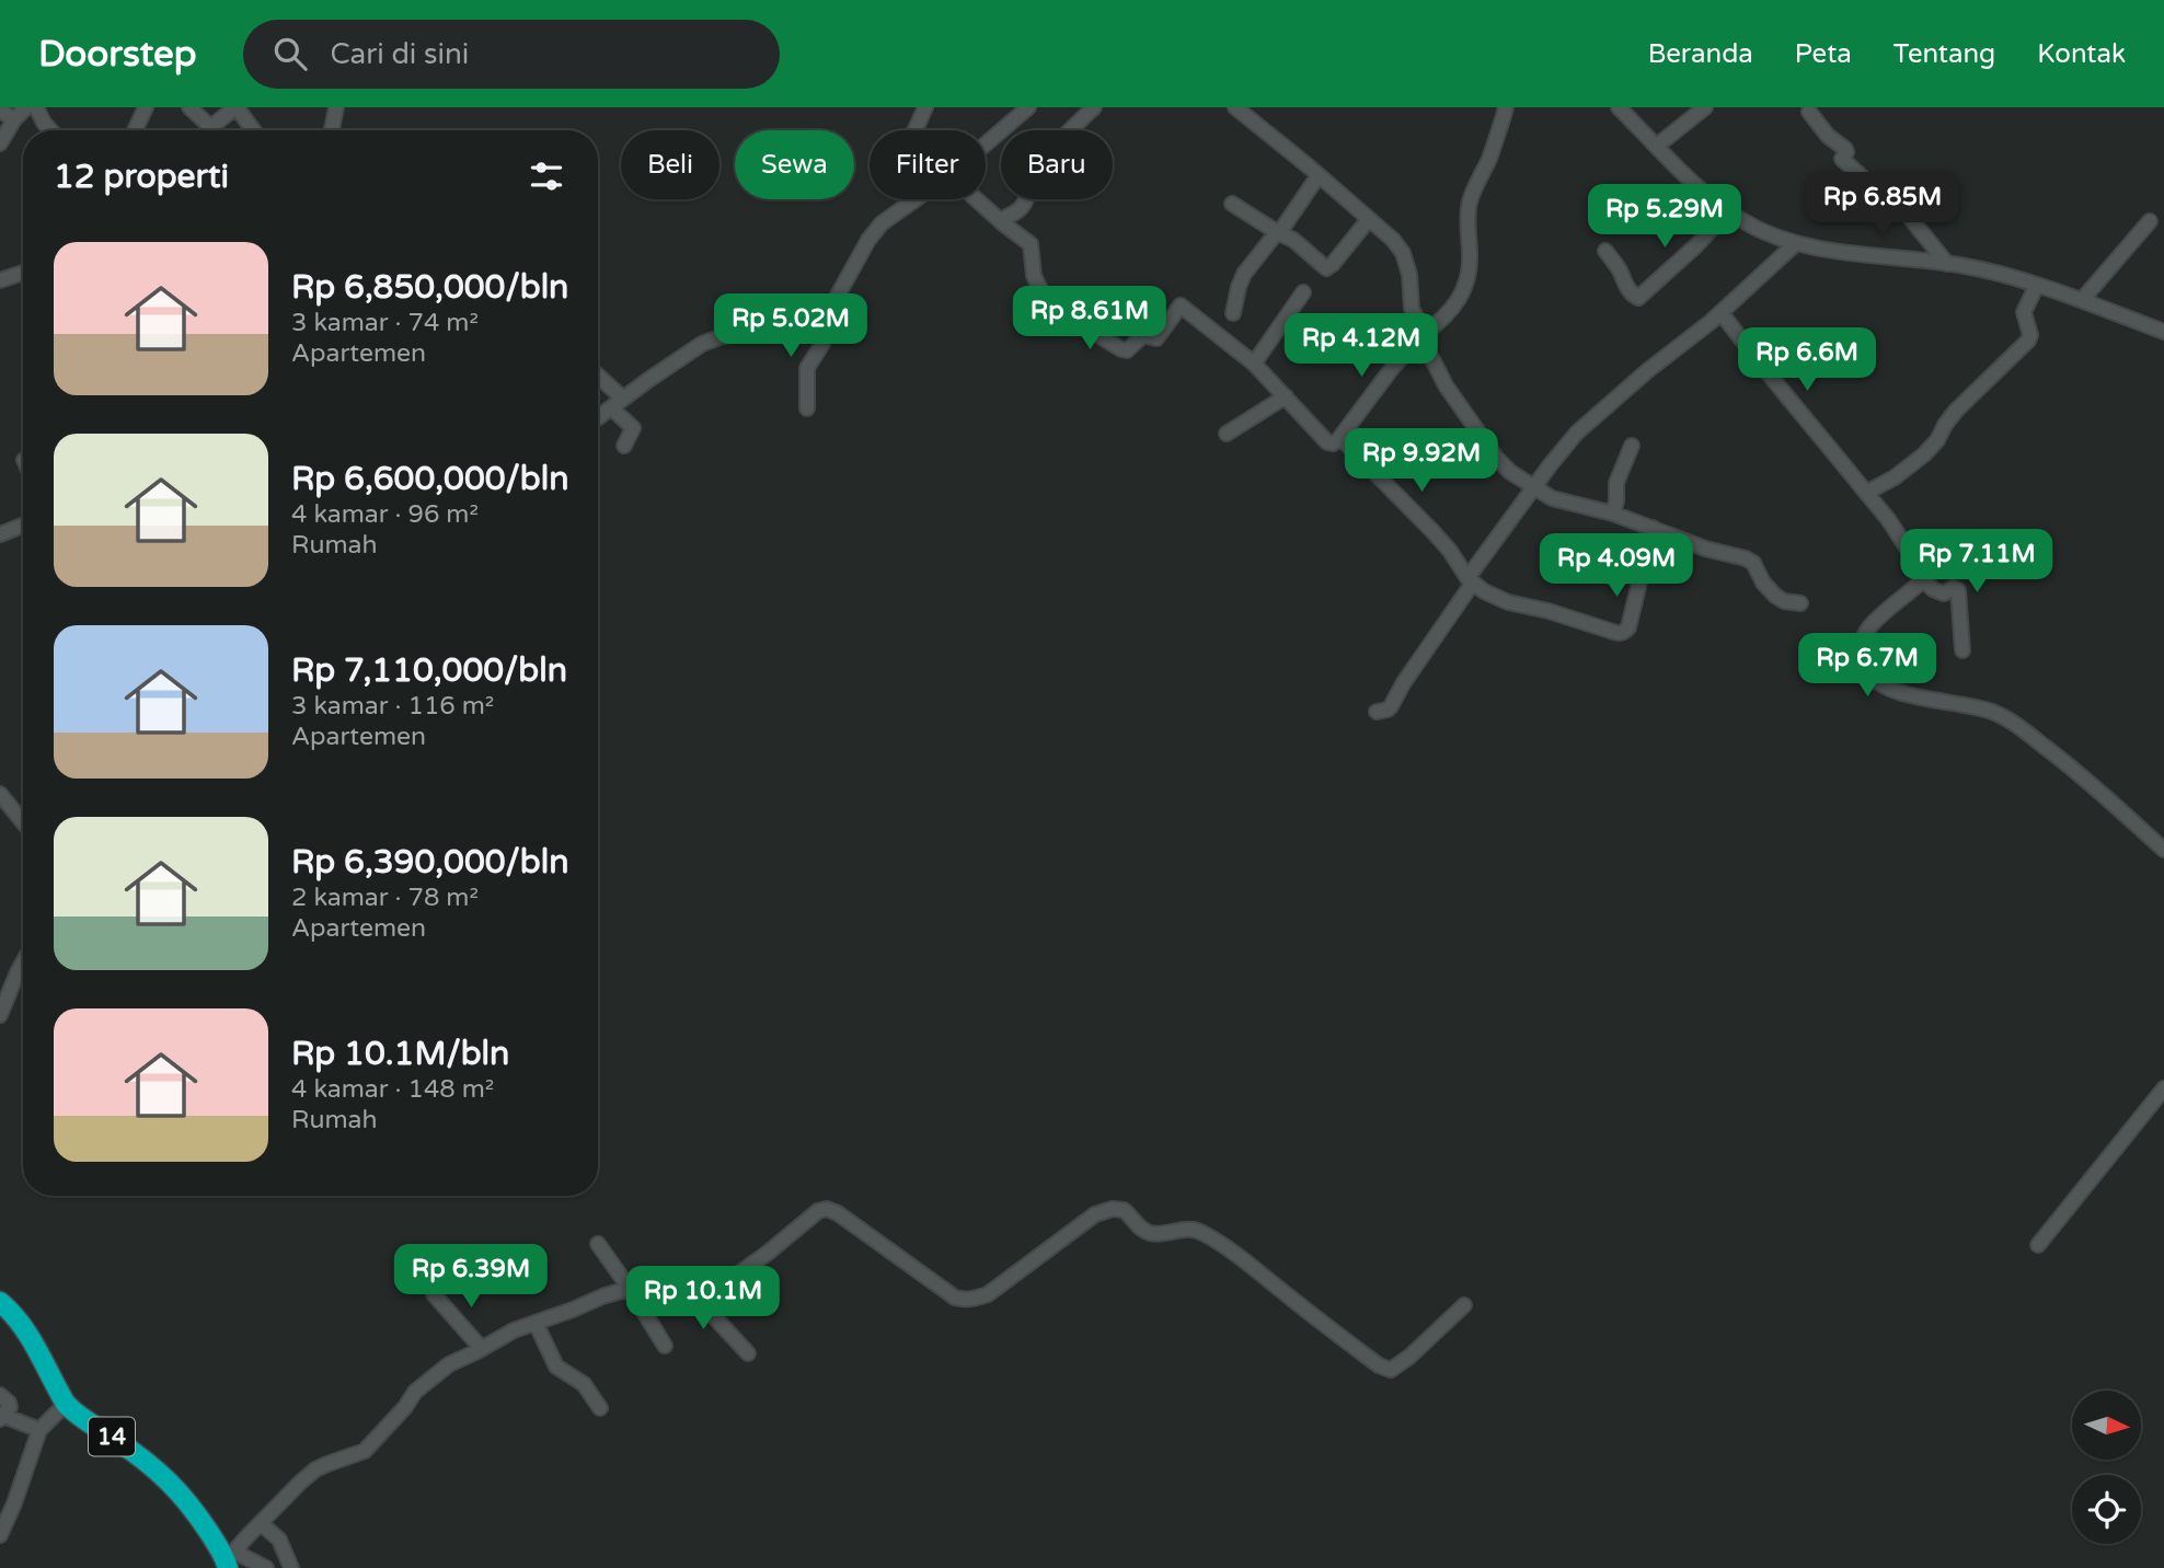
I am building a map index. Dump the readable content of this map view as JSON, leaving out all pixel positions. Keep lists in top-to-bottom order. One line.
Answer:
{"streets":{"highway":["14"]},"north":"right","page":{"header":"Doorstep","search":"Cari di sini","nav":["Beranda","Peta","Tentang","Kontak"],"chip":["Beli","Sewa","Filter","Baru"],"heading":"12 properti","price":["Rp 6.85M","Rp 5.29M","Rp 8.61M","Rp 5.02M","Rp 4.12M","Rp 6.6M","Rp 9.92M","Rp 7.11M","Rp 4.09M","Rp 6.7M","Rp 6.39M","Rp 10.1M"],"list":[{"name":"Rp 6,850,000/bln","note":"3 kamar · 74 m² · Apartemen"},{"name":"Rp 6,600,000/bln","note":"4 kamar · 96 m² · Rumah"},{"name":"Rp 7,110,000/bln","note":"3 kamar · 116 m² · Apartemen"},{"name":"Rp 6,390,000/bln","note":"2 kamar · 78 m² · Apartemen"},{"name":"Rp 10.1M/bln","note":"4 kamar · 148 m² · Rumah"}]}}
